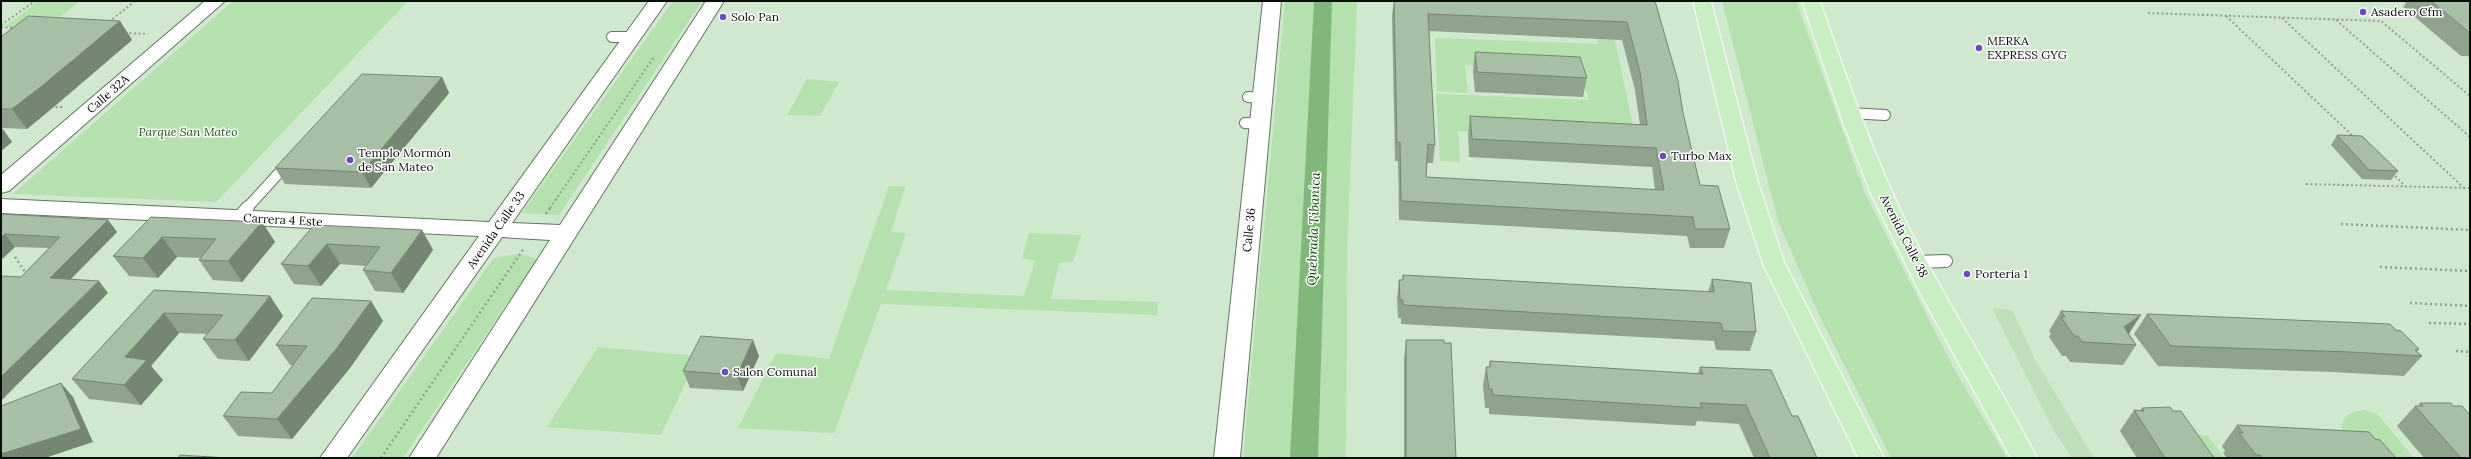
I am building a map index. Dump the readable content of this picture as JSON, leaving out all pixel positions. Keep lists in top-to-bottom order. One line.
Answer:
{"streets":{"main road":["Avenida Calle 38"],"street":["Calle 32A","Carrera 4 Este","Avenida Calle 33","Calle 36"]},"crossings":[["Carrera 4 Este","Avenida Calle 33"]],"water":["Quebrada Tibaníca"],"parks":["Parque San Mateo"],"places":["Asadero Cfm","Solo Pan","MERKA EXPRESS GYG","Turbo Max","Templo Mormón de San Mateo","Porteria 1","Salon Comunal"]}
